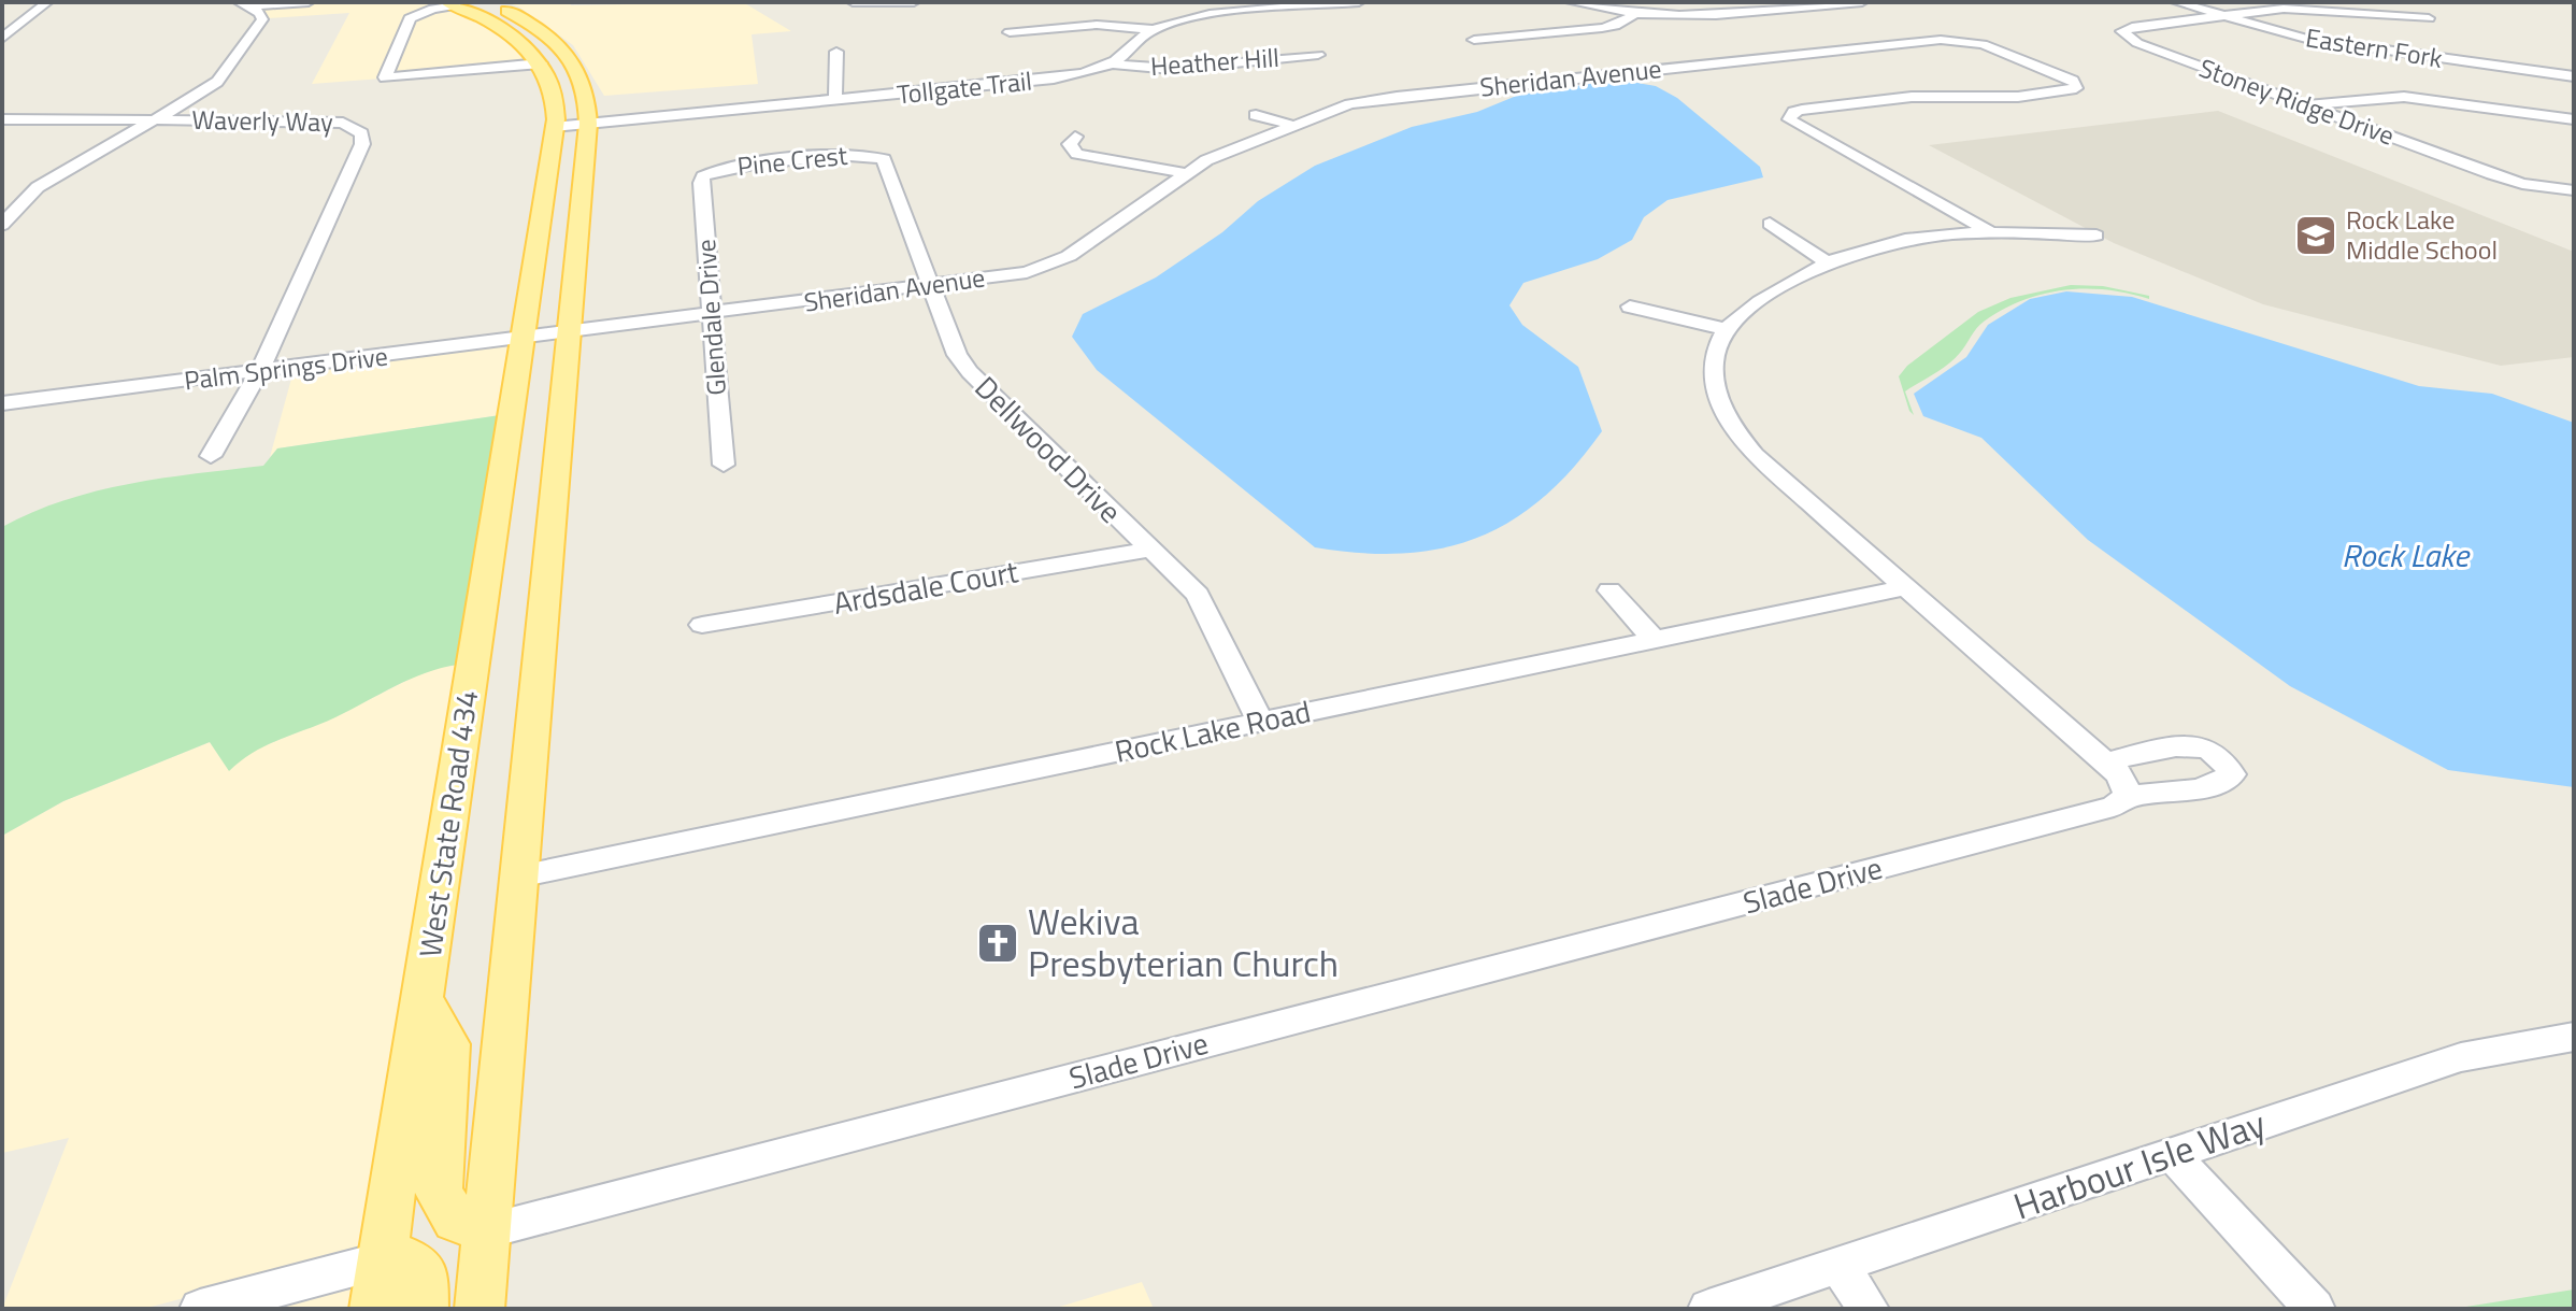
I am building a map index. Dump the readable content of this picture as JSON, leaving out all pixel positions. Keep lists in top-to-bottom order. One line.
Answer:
{"streets":{"main road":["West State Road 434"],"street":["Eastern Fork","Heather Hill","Sheridan Avenue","Tollgate Trail","Stoney Ridge Drive","Waverly Way","Pine Crest","Glendale Drive","Palm Springs Drive","Dellwood Drive","Ardsdale Court","Rock Lake Road","Slade Drive","Harbour Isle Way"]},"crossings":[["Eastern Fork","Stoney Ridge Drive"],["Heather Hill","Tollgate Trail"],["Sheridan Avenue","Glendale Drive"],["Sheridan Avenue","Palm Springs Drive"],["Sheridan Avenue","Dellwood Drive"],["Tollgate Trail","West State Road 434"],["Waverly Way","Palm Springs Drive"],["Pine Crest","Glendale Drive"],["Pine Crest","Dellwood Drive"],["Palm Springs Drive","West State Road 434"],["Dellwood Drive","Ardsdale Court"],["Dellwood Drive","Rock Lake Road"]],"water":["Rock Lake"],"places":{"school or university":["Rock Lake Middle School"],"church":["Wekiva Presbyterian Church"]}}
